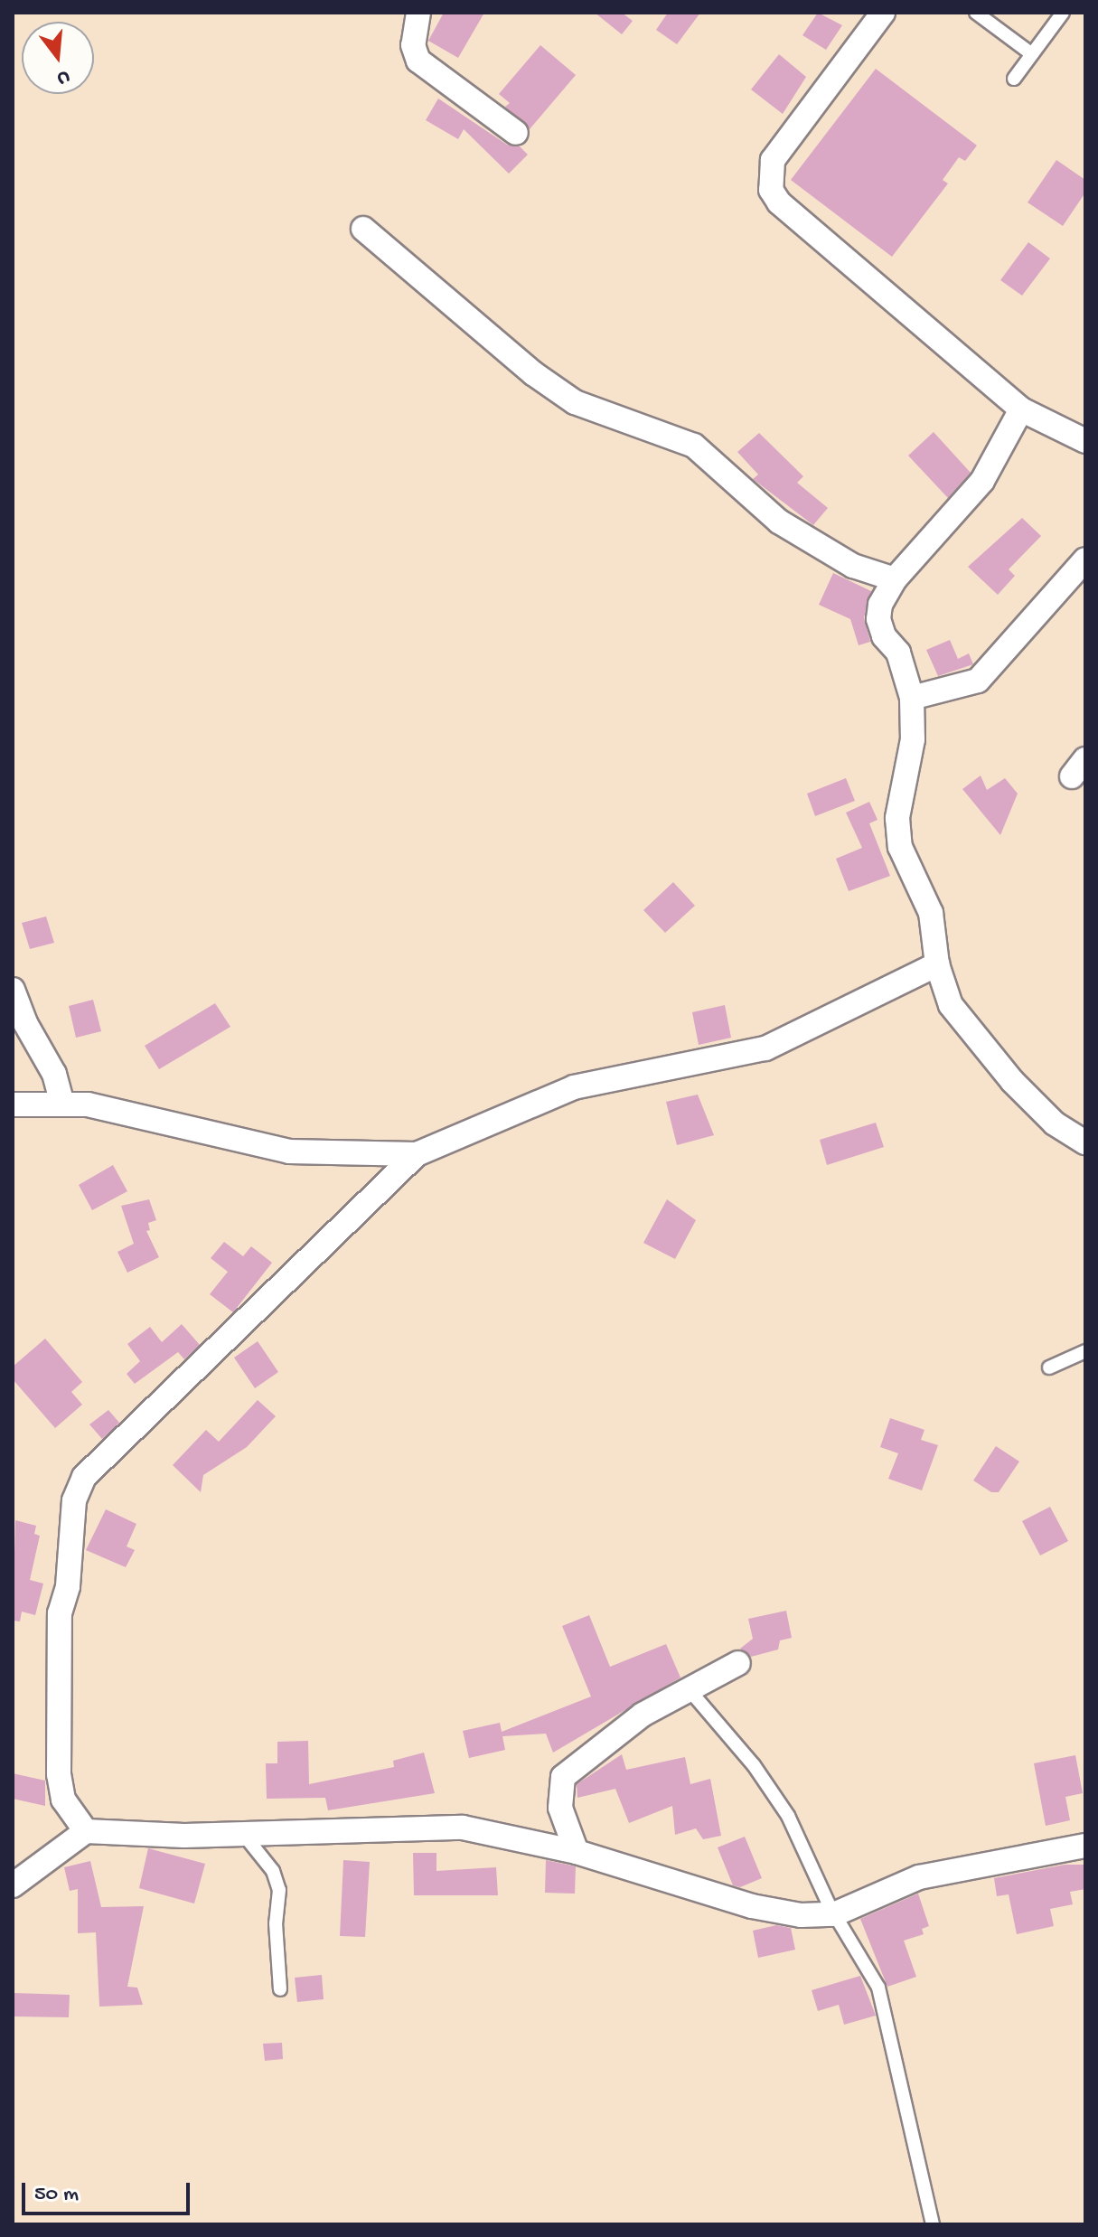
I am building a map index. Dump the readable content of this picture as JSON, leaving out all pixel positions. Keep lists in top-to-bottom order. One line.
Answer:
{"scale_bar":"50 m","north":"bottom"}
